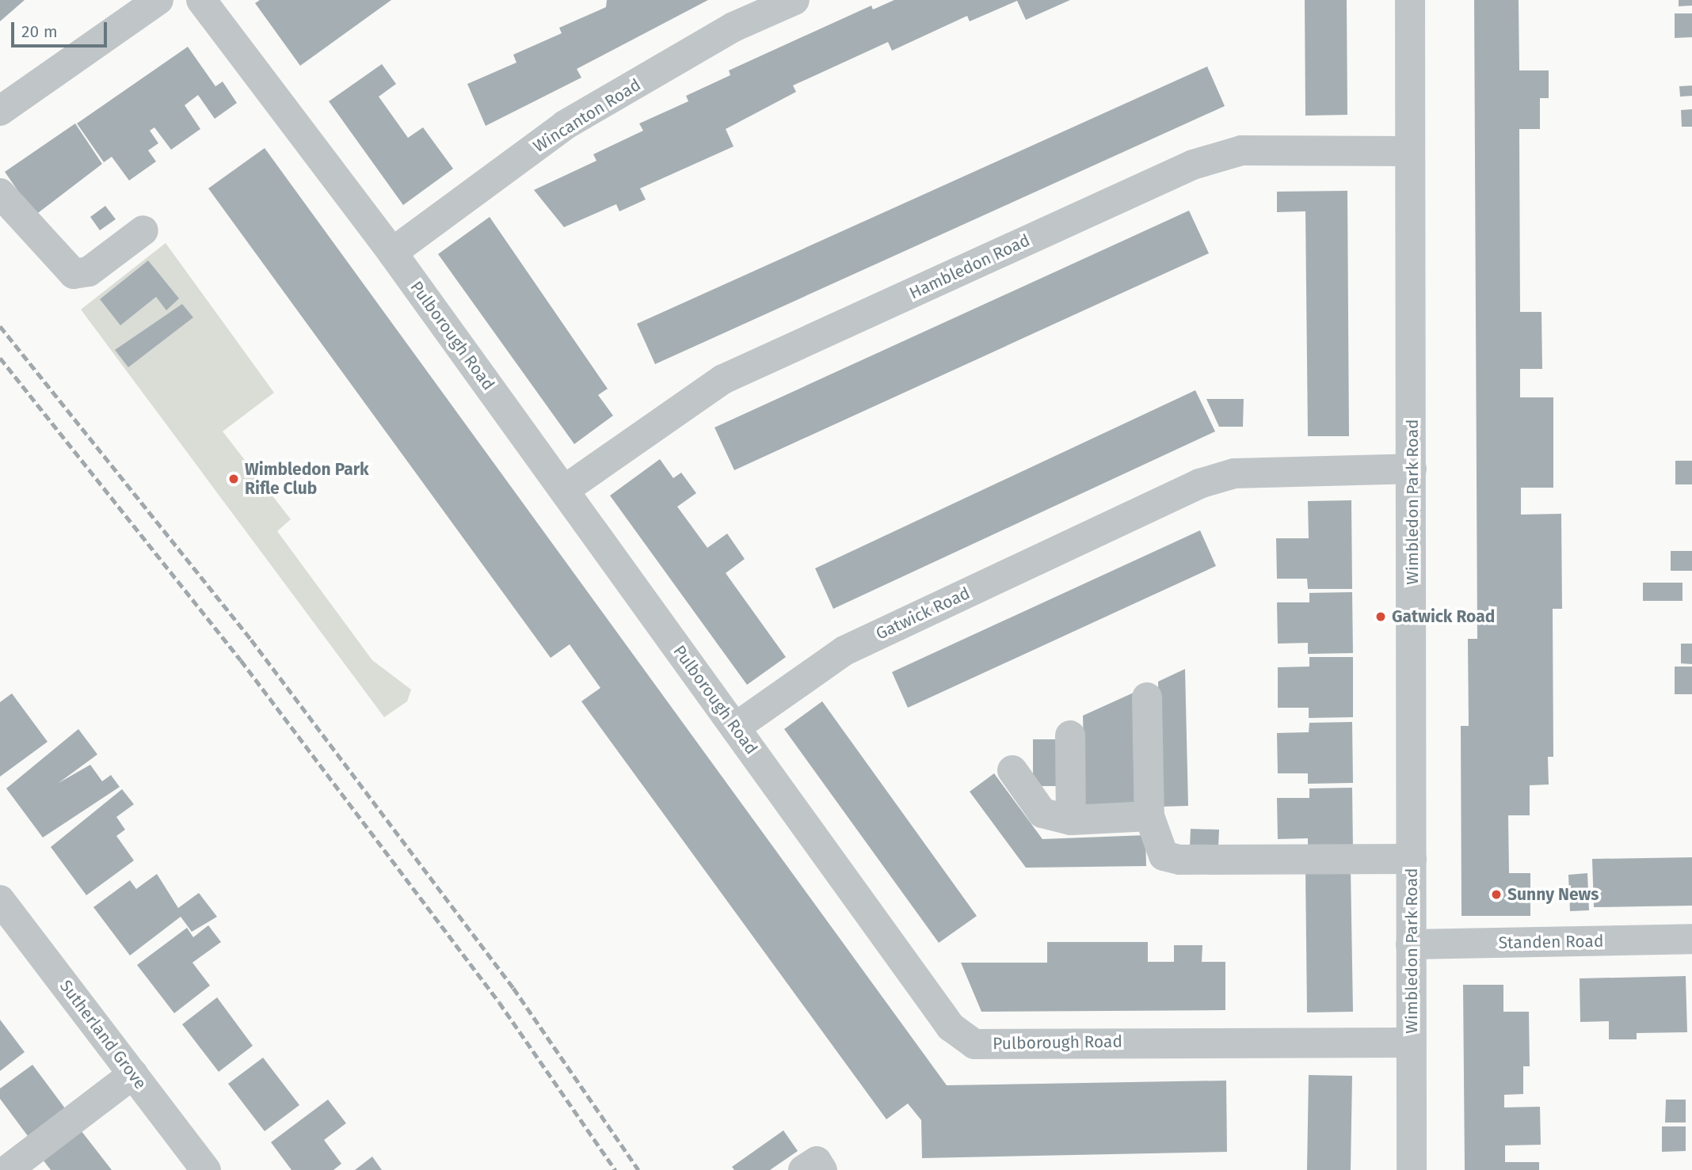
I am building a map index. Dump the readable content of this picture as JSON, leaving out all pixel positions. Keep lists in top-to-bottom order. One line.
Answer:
{"streets":{"street":["Wincanton Road","Hambledon Road","Pulborough Road","Wimbledon Park Road","Gatwick Road","Standen Road","Sutherland Grove"]},"crossings":[["Wincanton Road","Pulborough Road"],["Hambledon Road","Pulborough Road"],["Hambledon Road","Wimbledon Park Road"],["Pulborough Road","Wimbledon Park Road"],["Pulborough Road","Gatwick Road"],["Wimbledon Park Road","Gatwick Road"],["Wimbledon Park Road","Standen Road"]],"places":["Wimbledon Park Rifle Club","Gatwick Road","Sunny News"],"scale_bar":"20 m"}
